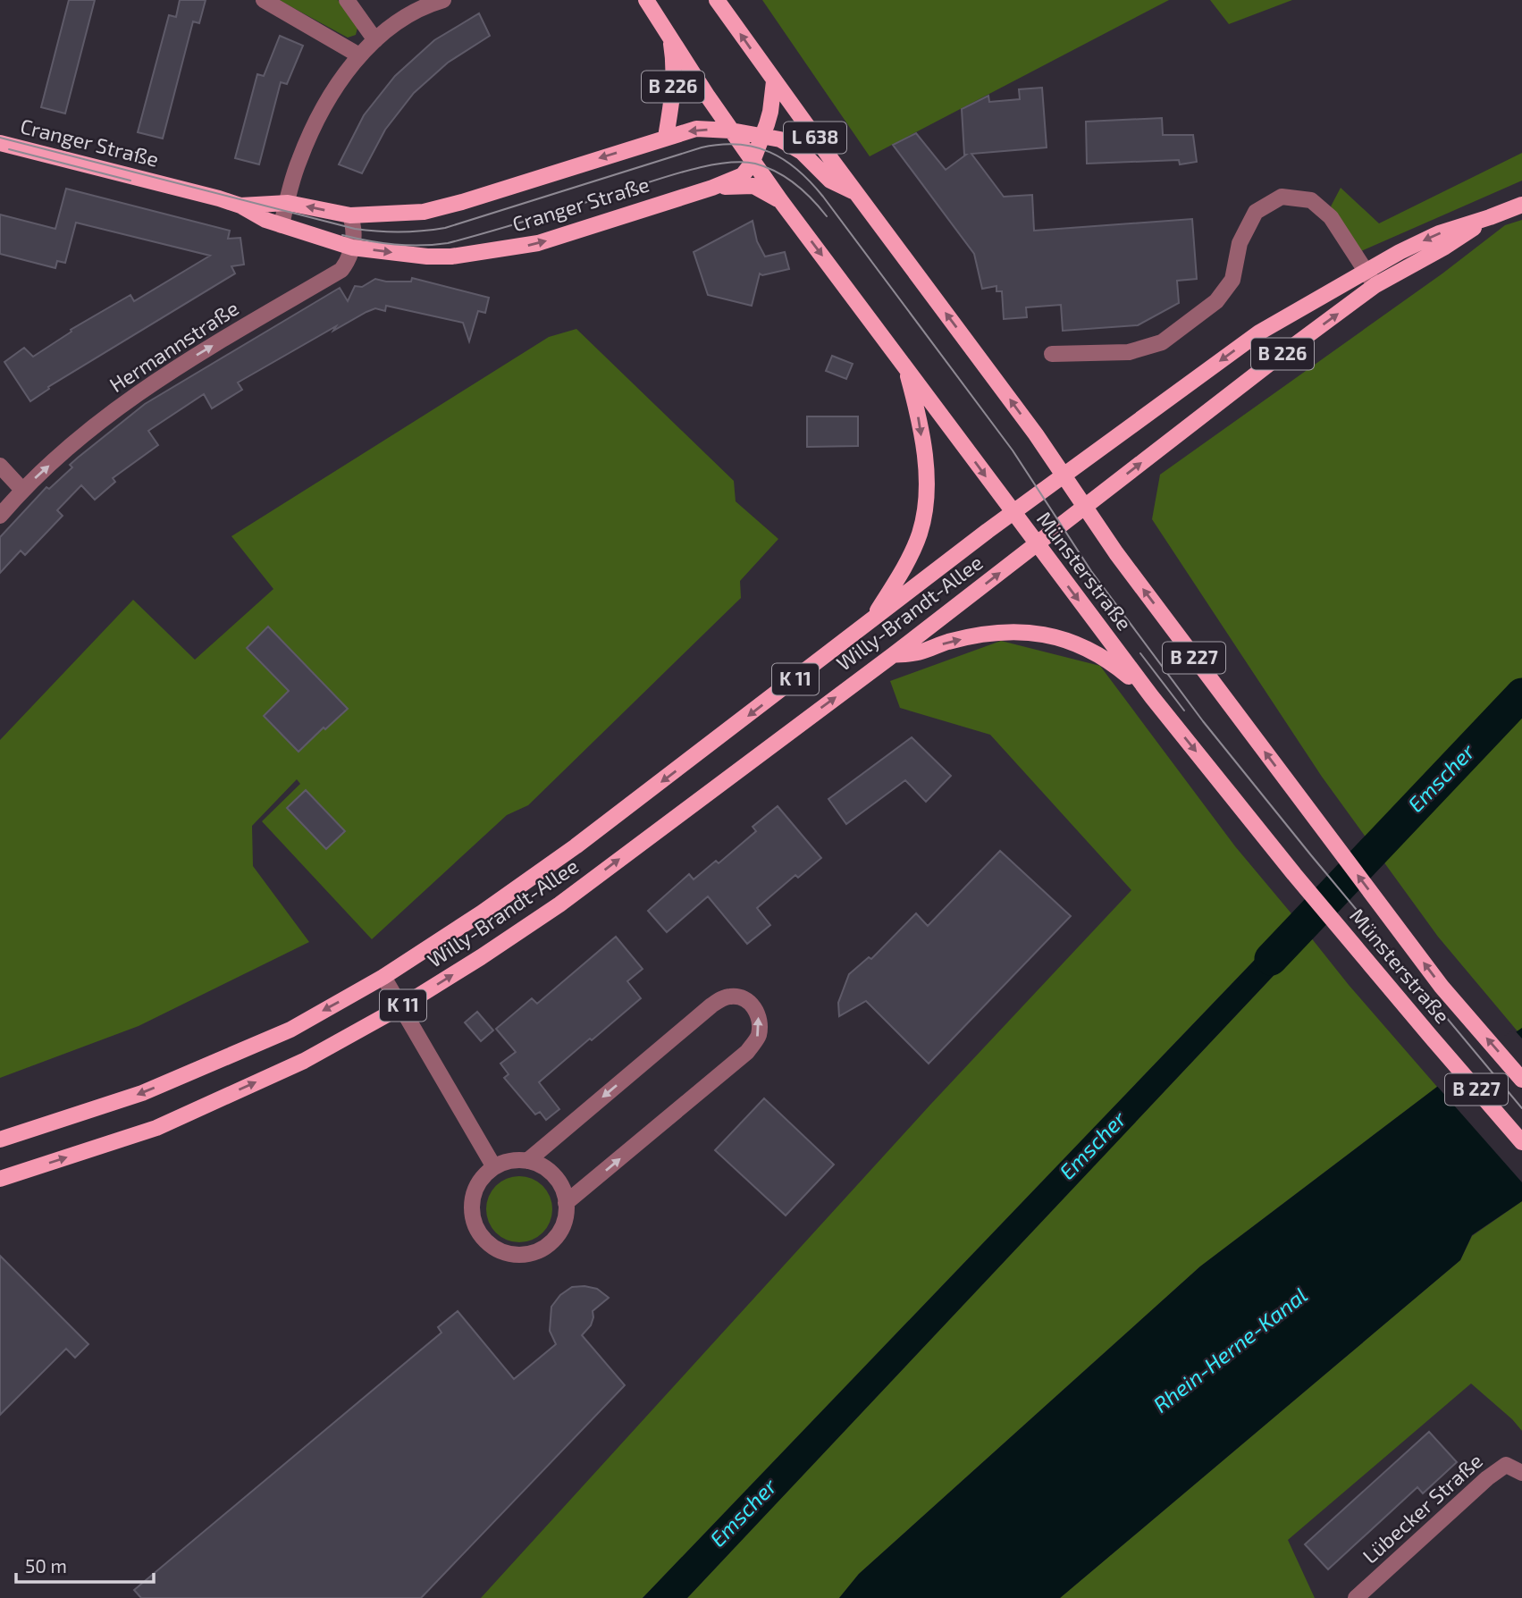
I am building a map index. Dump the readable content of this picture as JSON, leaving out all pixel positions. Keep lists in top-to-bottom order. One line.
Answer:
{"streets":{"main road":["B 226","L 638","Cranger Straße","Münsterstraße","Willy-Brandt-Allee","B 227","K 11"],"street":["Hermannstraße","Lübecker Straße"]},"crossings":[["B 226","Cranger Straße"],["B 226","Münsterstraße"],["Cranger Straße","Hermannstraße"],["Cranger Straße","Münsterstraße"],["Münsterstraße","Willy-Brandt-Allee"]],"one_way":["Hermannstraße"],"water":["Emscher","Rhein-Herne-Kanal"],"scale_bar":"50 m"}
